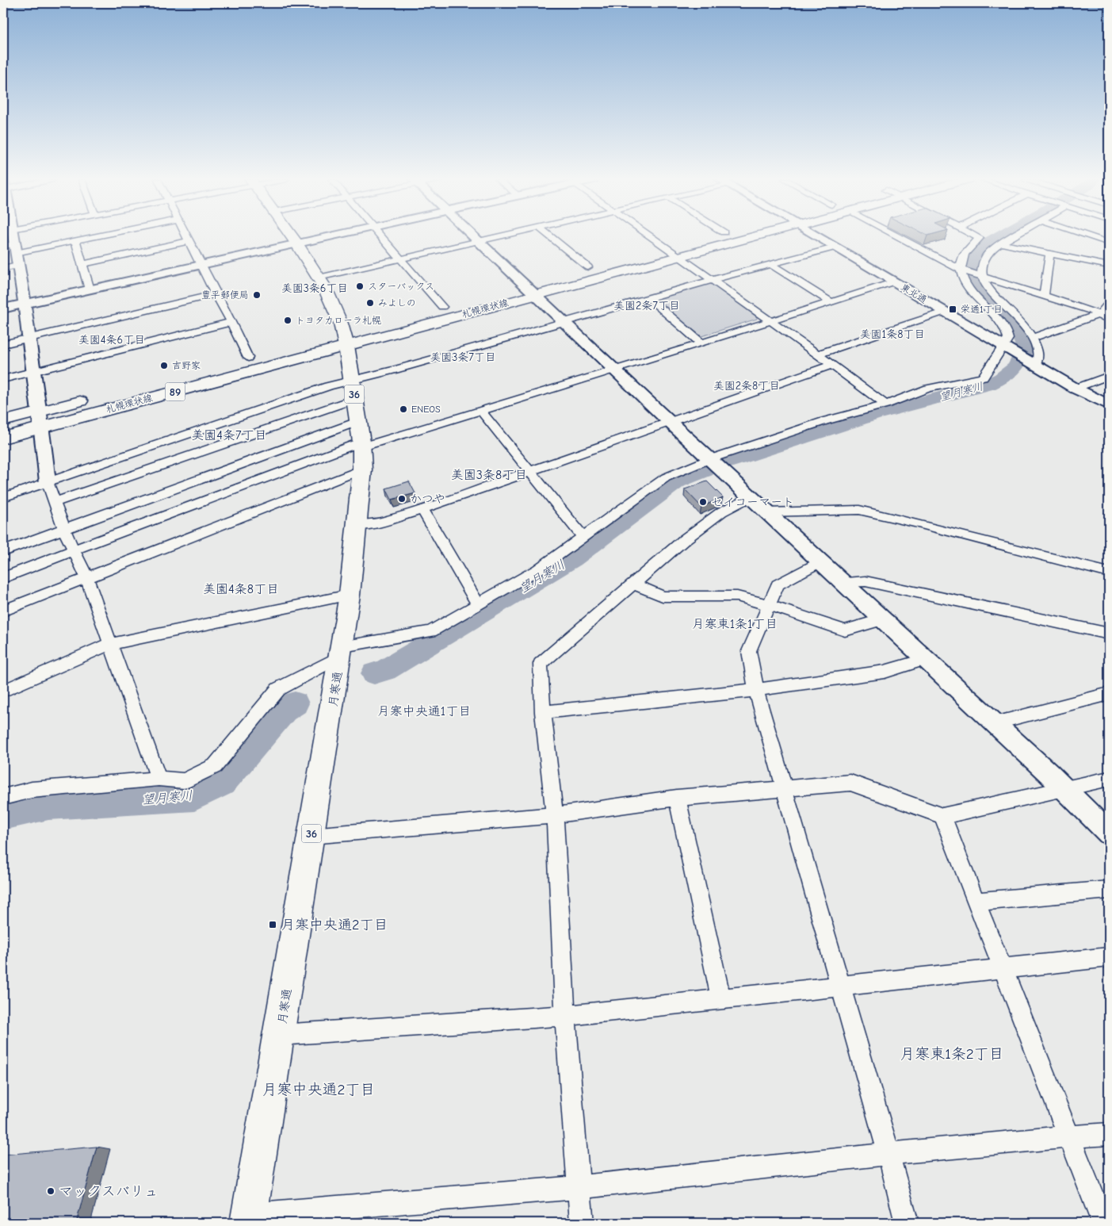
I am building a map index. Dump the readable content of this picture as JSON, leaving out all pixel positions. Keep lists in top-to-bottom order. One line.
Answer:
{"streets":{"main road":["札幌環状線","89","36","月寒通"],"street":["東北通"]},"crossings":[["札幌環状線","月寒通"]],"districts":["美園3条6丁目","美園2条7丁目","美園1条8丁目","美園4条6丁目","美園3条7丁目","美園2条8丁目","美園4条7丁目","美園3条8丁目","美園4条8丁目","月寒東1条1丁目","月寒中央通1丁目","月寒東1条2丁目","月寒中央通2丁目"],"water":["望月寒川"],"places":{"other":["スターバックス","豊平郵便局","みよしの","トヨタカローラ札幌","吉野家","ENEOS","かつや","セイコーマート","マックスバリュ"],"transit":["栄通1丁目","月寒中央通2丁目"]}}
